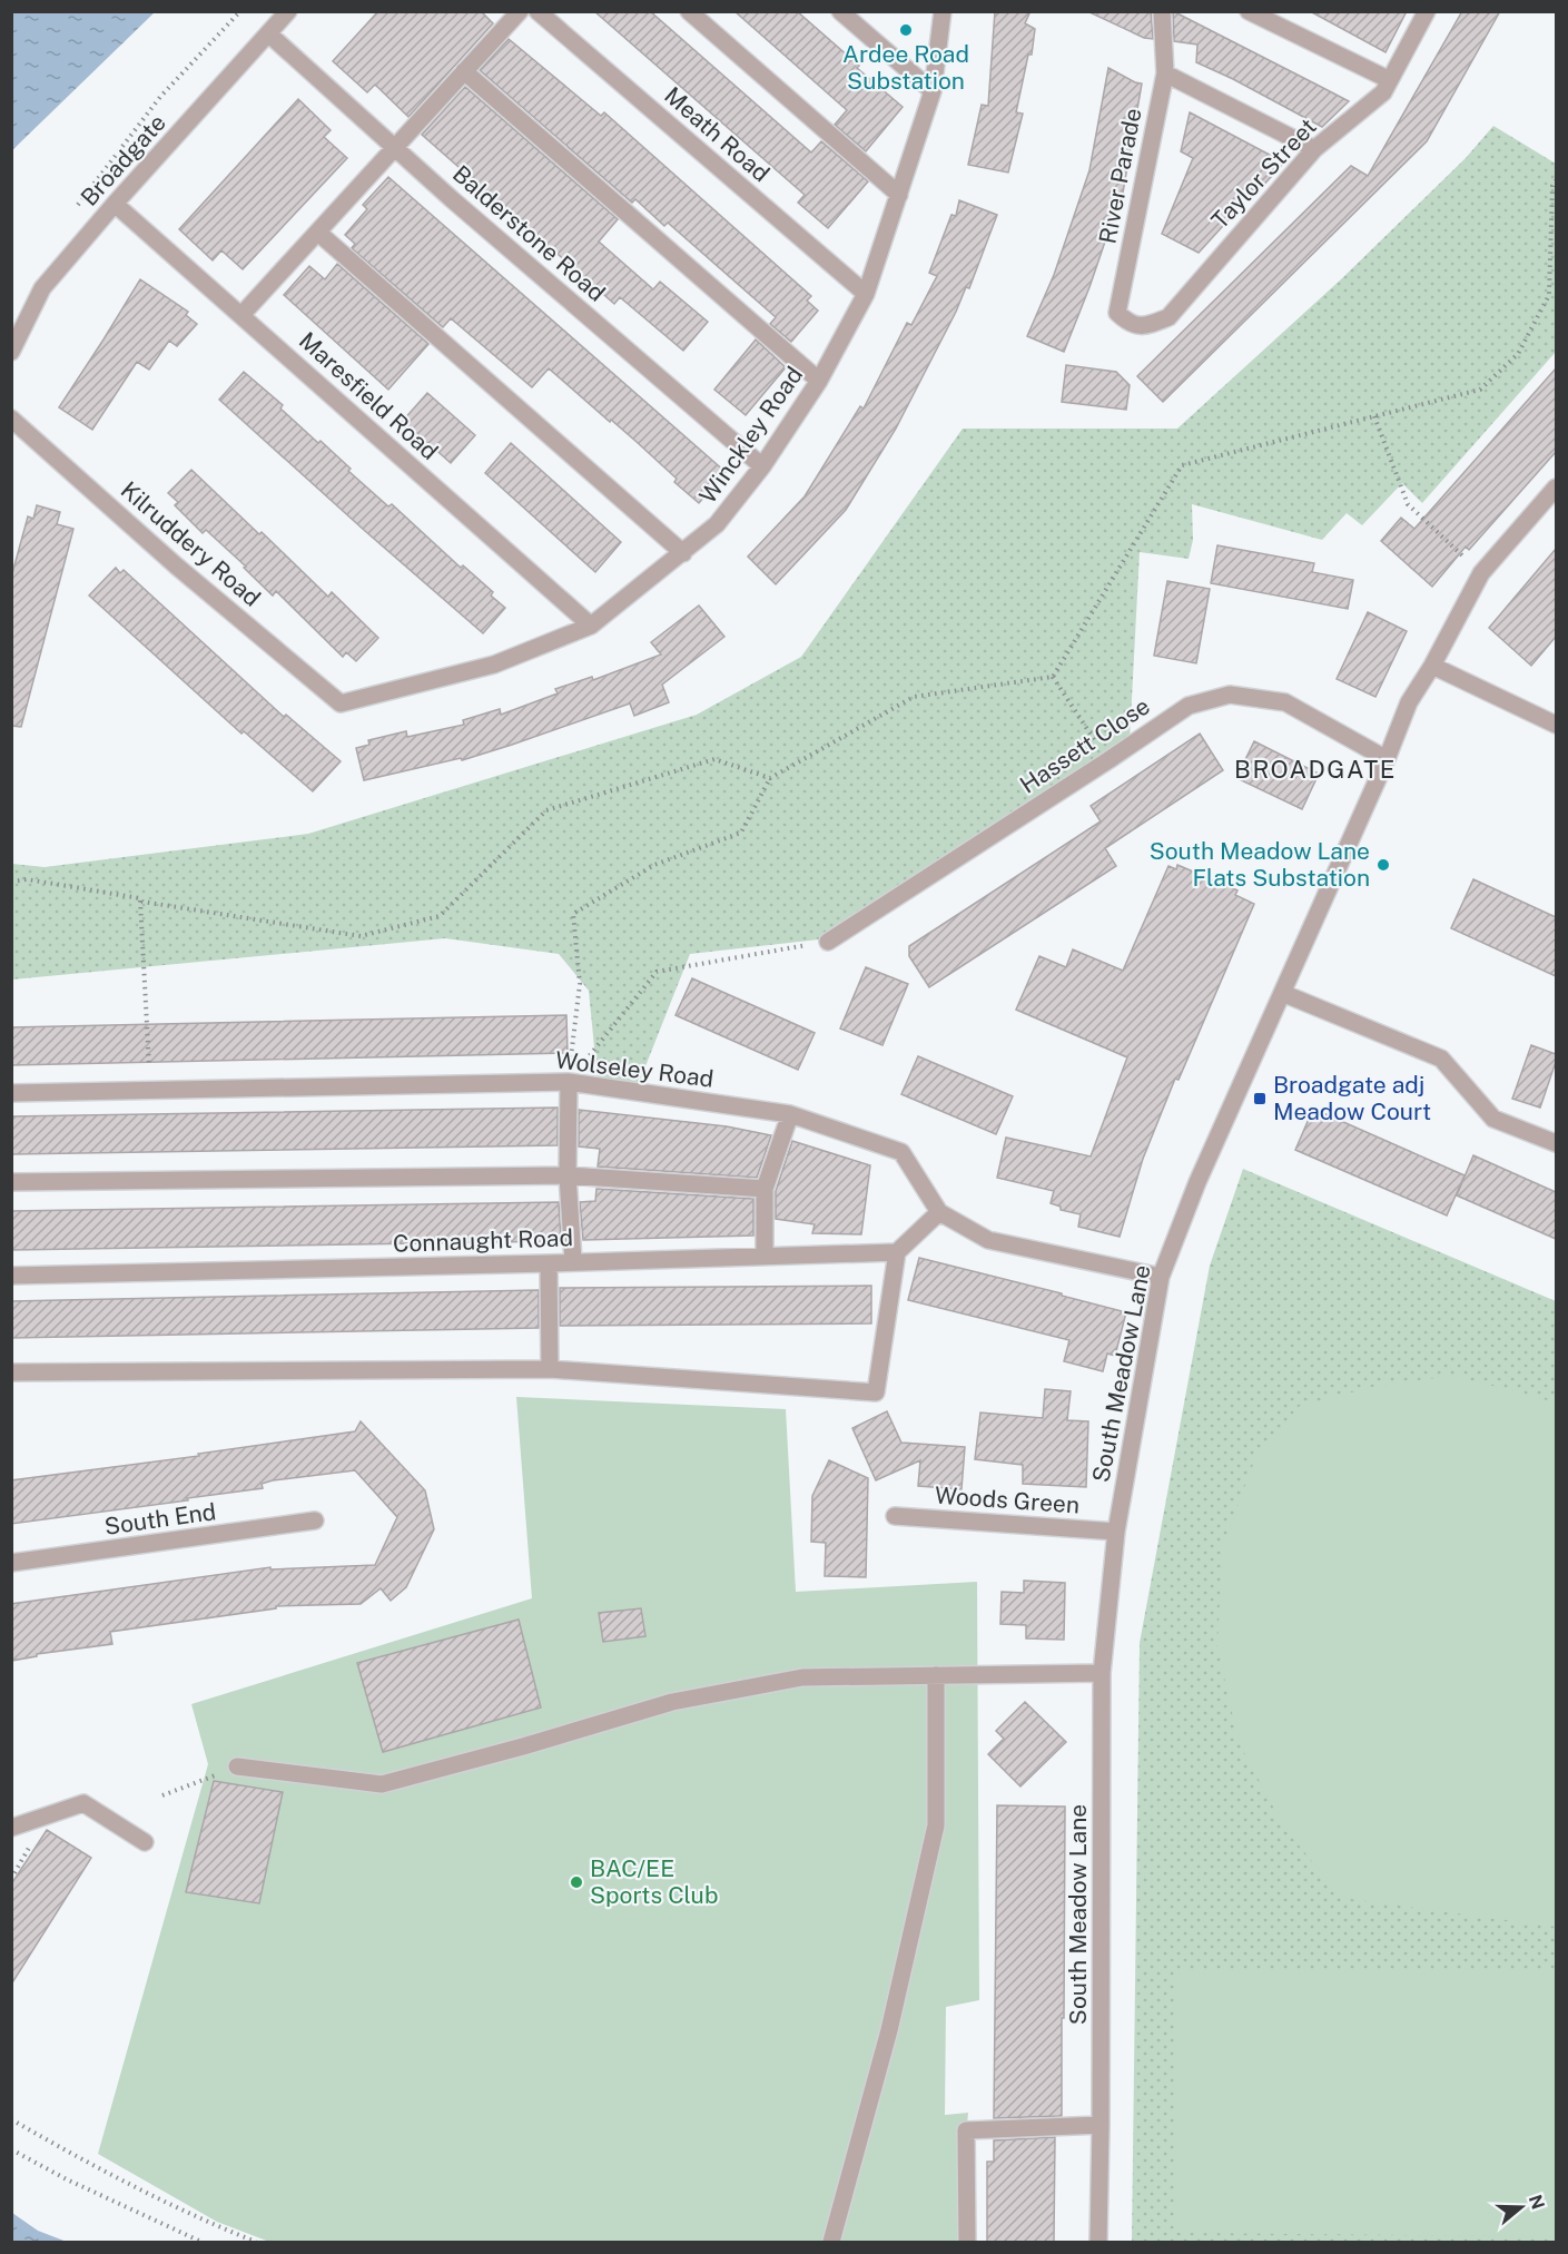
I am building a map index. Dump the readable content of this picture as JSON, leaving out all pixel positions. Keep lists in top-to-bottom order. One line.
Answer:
{"streets":{"street":["Meath Road","Broadgate","Taylor Street","River Parade","Balderstone Road","Maresfield Road","Winckley Road","Kilruddery Road","Hassett Close","Wolseley Road","Connaught Road","South Meadow Lane","Woods Green","South End"]},"crossings":[["Meath Road","Winckley Road"],["Broadgate","Balderstone Road"],["Broadgate","Maresfield Road"],["Taylor Street","River Parade"],["Balderstone Road","Winckley Road"],["Maresfield Road","Winckley Road"],["Winckley Road","Kilruddery Road"],["Hassett Close","South Meadow Lane"],["Wolseley Road","South Meadow Lane"],["South Meadow Lane","Woods Green"]],"districts":["BROADGATE"],"places":{"other":["Ardee Road Substation","South Meadow Lane Flats Substation","BAC/EE Sports Club"],"transit":["Broadgate adj Meadow Court"]},"north":"right"}
